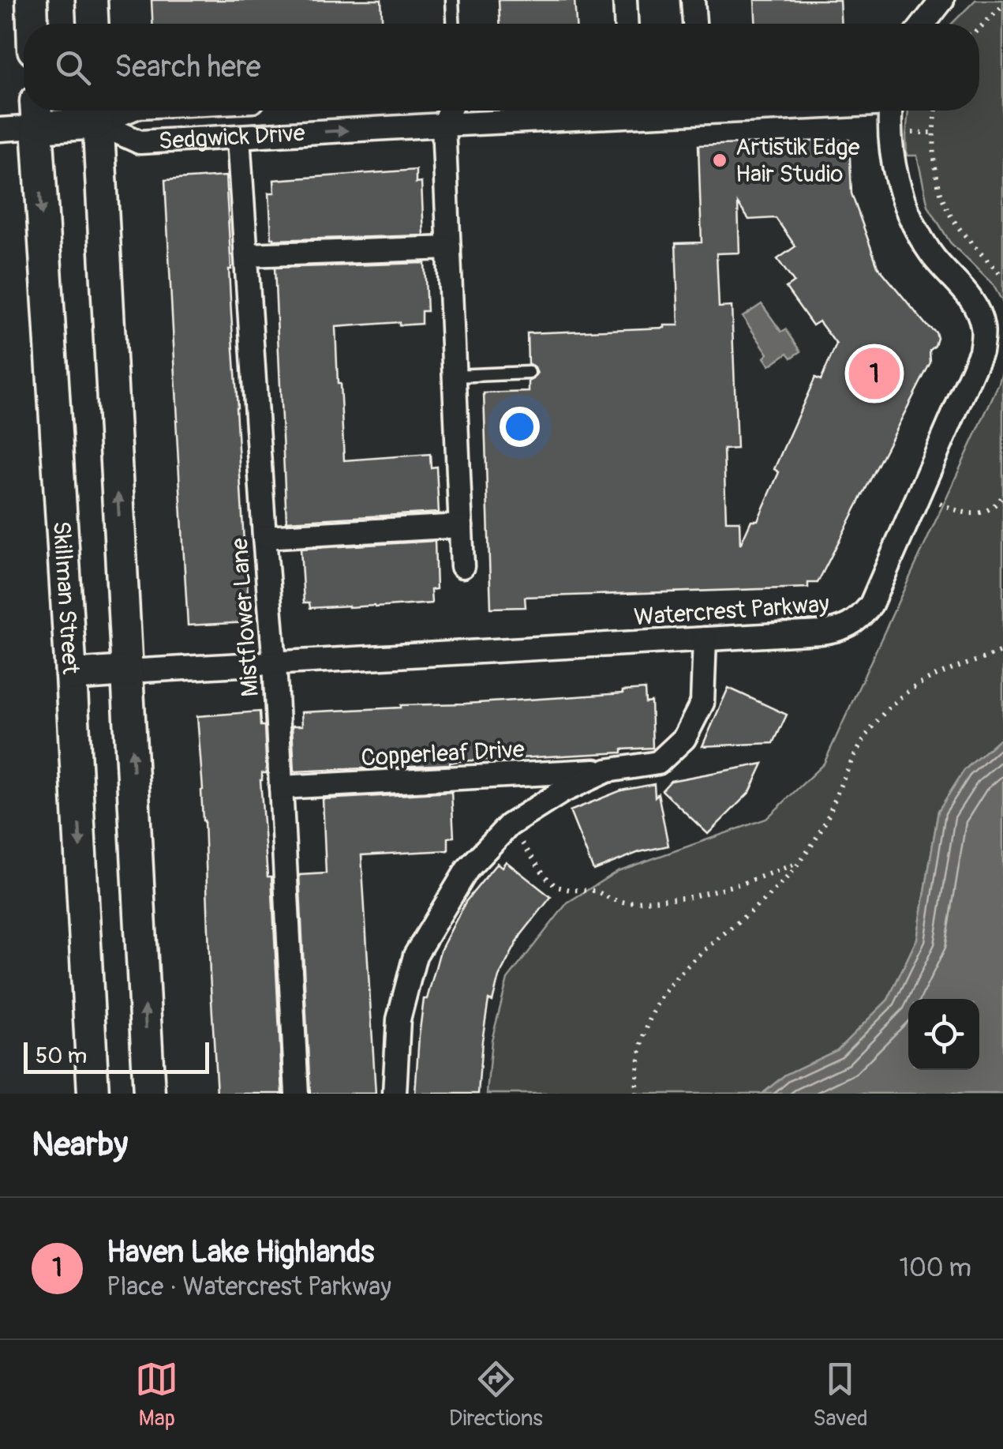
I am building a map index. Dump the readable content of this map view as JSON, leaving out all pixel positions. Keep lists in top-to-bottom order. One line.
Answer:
{"streets":{"main road":["Sedgwick Drive","Skillman Street"],"street":["Watercrest Parkway","Mistflower Lane","Copperleaf Drive"]},"crossings":[["Sedgwick Drive","Skillman Street"],["Sedgwick Drive","Mistflower Lane"],["Watercrest Parkway","Mistflower Lane"],["Mistflower Lane","Copperleaf Drive"]],"places":["Artistik Edge Hair Studio"],"scale_bar":"50 m","page":{"search":"Search here","pins":"1","scale":"50 m","heading":"Nearby","list":[{"mark":"1","name":"Haven Lake Highlands","note":"Place · Watercrest Parkway","value":"100 m"}],"nav":["Map","Directions","Saved"]}}
